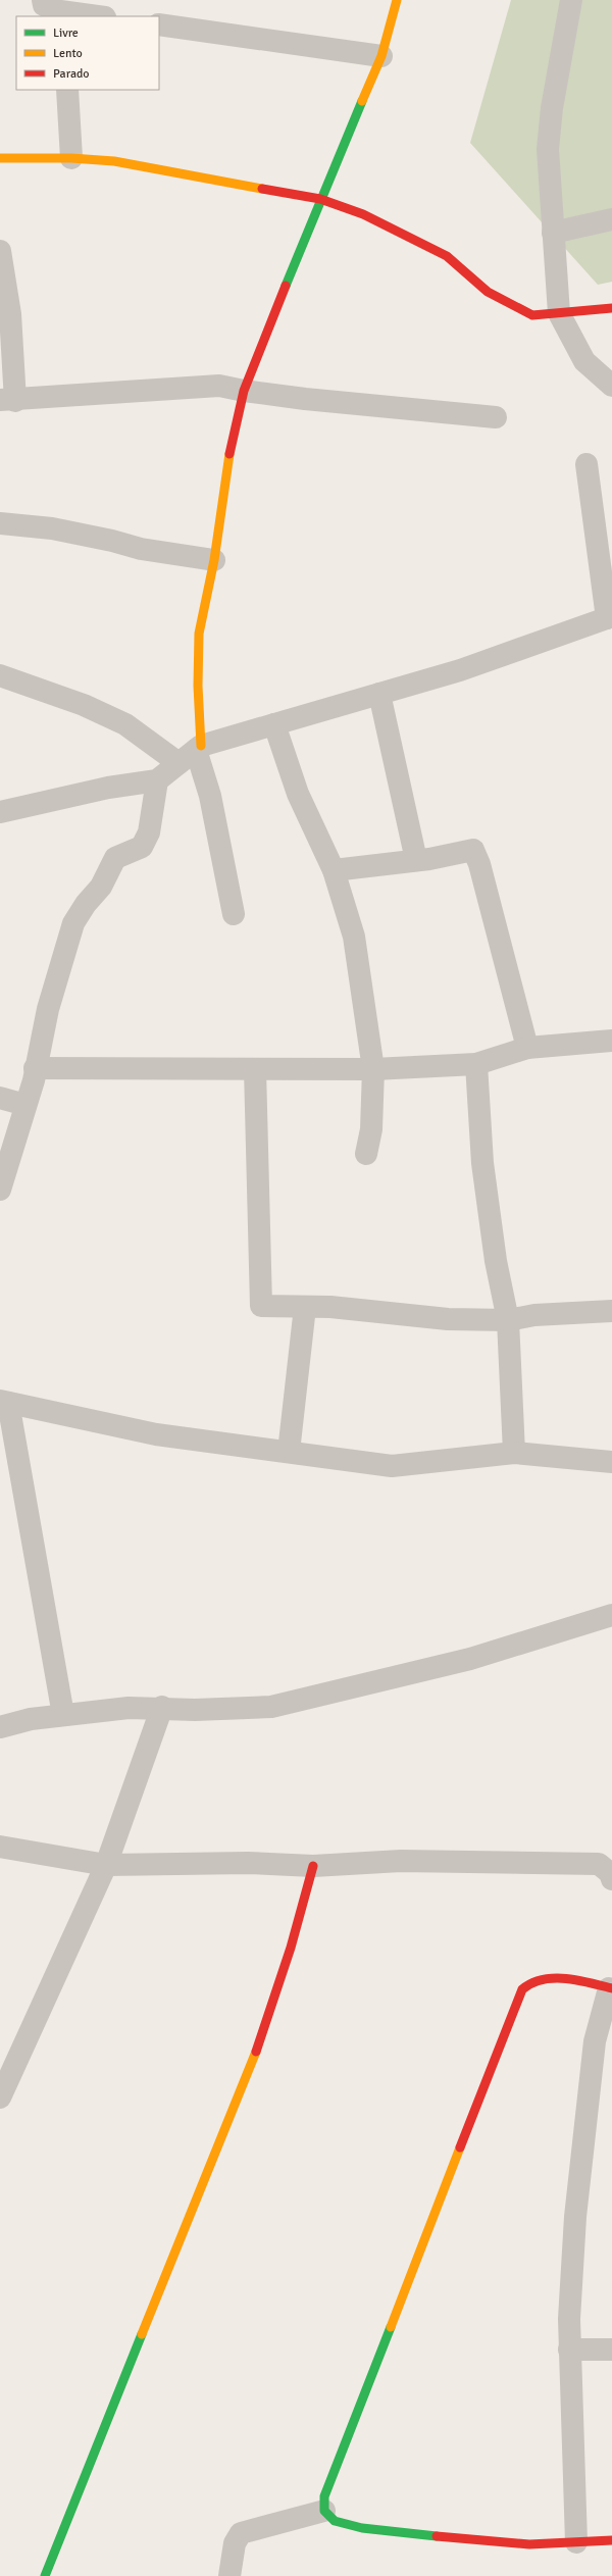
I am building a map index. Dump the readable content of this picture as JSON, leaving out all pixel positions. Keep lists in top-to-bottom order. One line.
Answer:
{"legend":["Livre","Lento","Parado"]}
